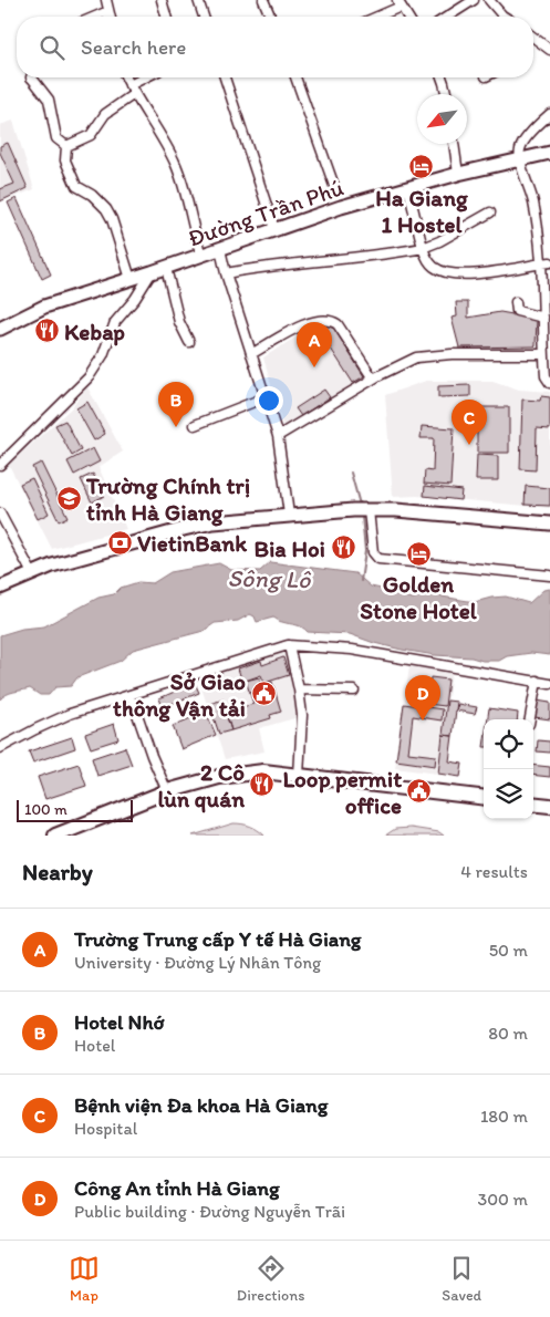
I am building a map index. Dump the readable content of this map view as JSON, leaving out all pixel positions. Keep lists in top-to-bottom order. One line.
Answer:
{"streets":{"main road":["Đường Trần Phú"]},"water":["Sông Lô"],"places":{"hotel":["Ha Giang 1 Hostel","Golden Stone Hotel"],"restaurant":["Kebap","Bia Hoi","2 Cô lùn quán"],"school or university":["Trường Chính trị tỉnh Hà Giang"],"bank":["VietinBank"],"public building":["Sở Giao thông Vận tải","Loop permit office"]},"scale_bar":"100 m","north":"bottom left","page":{"search":"Search here","pins":["A","B","C","D"],"scale":"100 m","heading":["Nearby","4 results"],"list":[{"mark":"A","name":"Trường Trung cấp Y tế Hà Giang","note":"University · Đường Lý Nhân Tông","value":"50 m"},{"mark":"B","name":"Hotel Nhớ","note":"Hotel","value":"80 m"},{"mark":"C","name":"Bệnh viện Đa khoa Hà Giang","note":"Hospital","value":"180 m"},{"mark":"D","name":"Công An tỉnh Hà Giang","note":"Public building · Đường Nguyễn Trãi","value":"300 m"}],"nav":["Map","Directions","Saved"]}}
